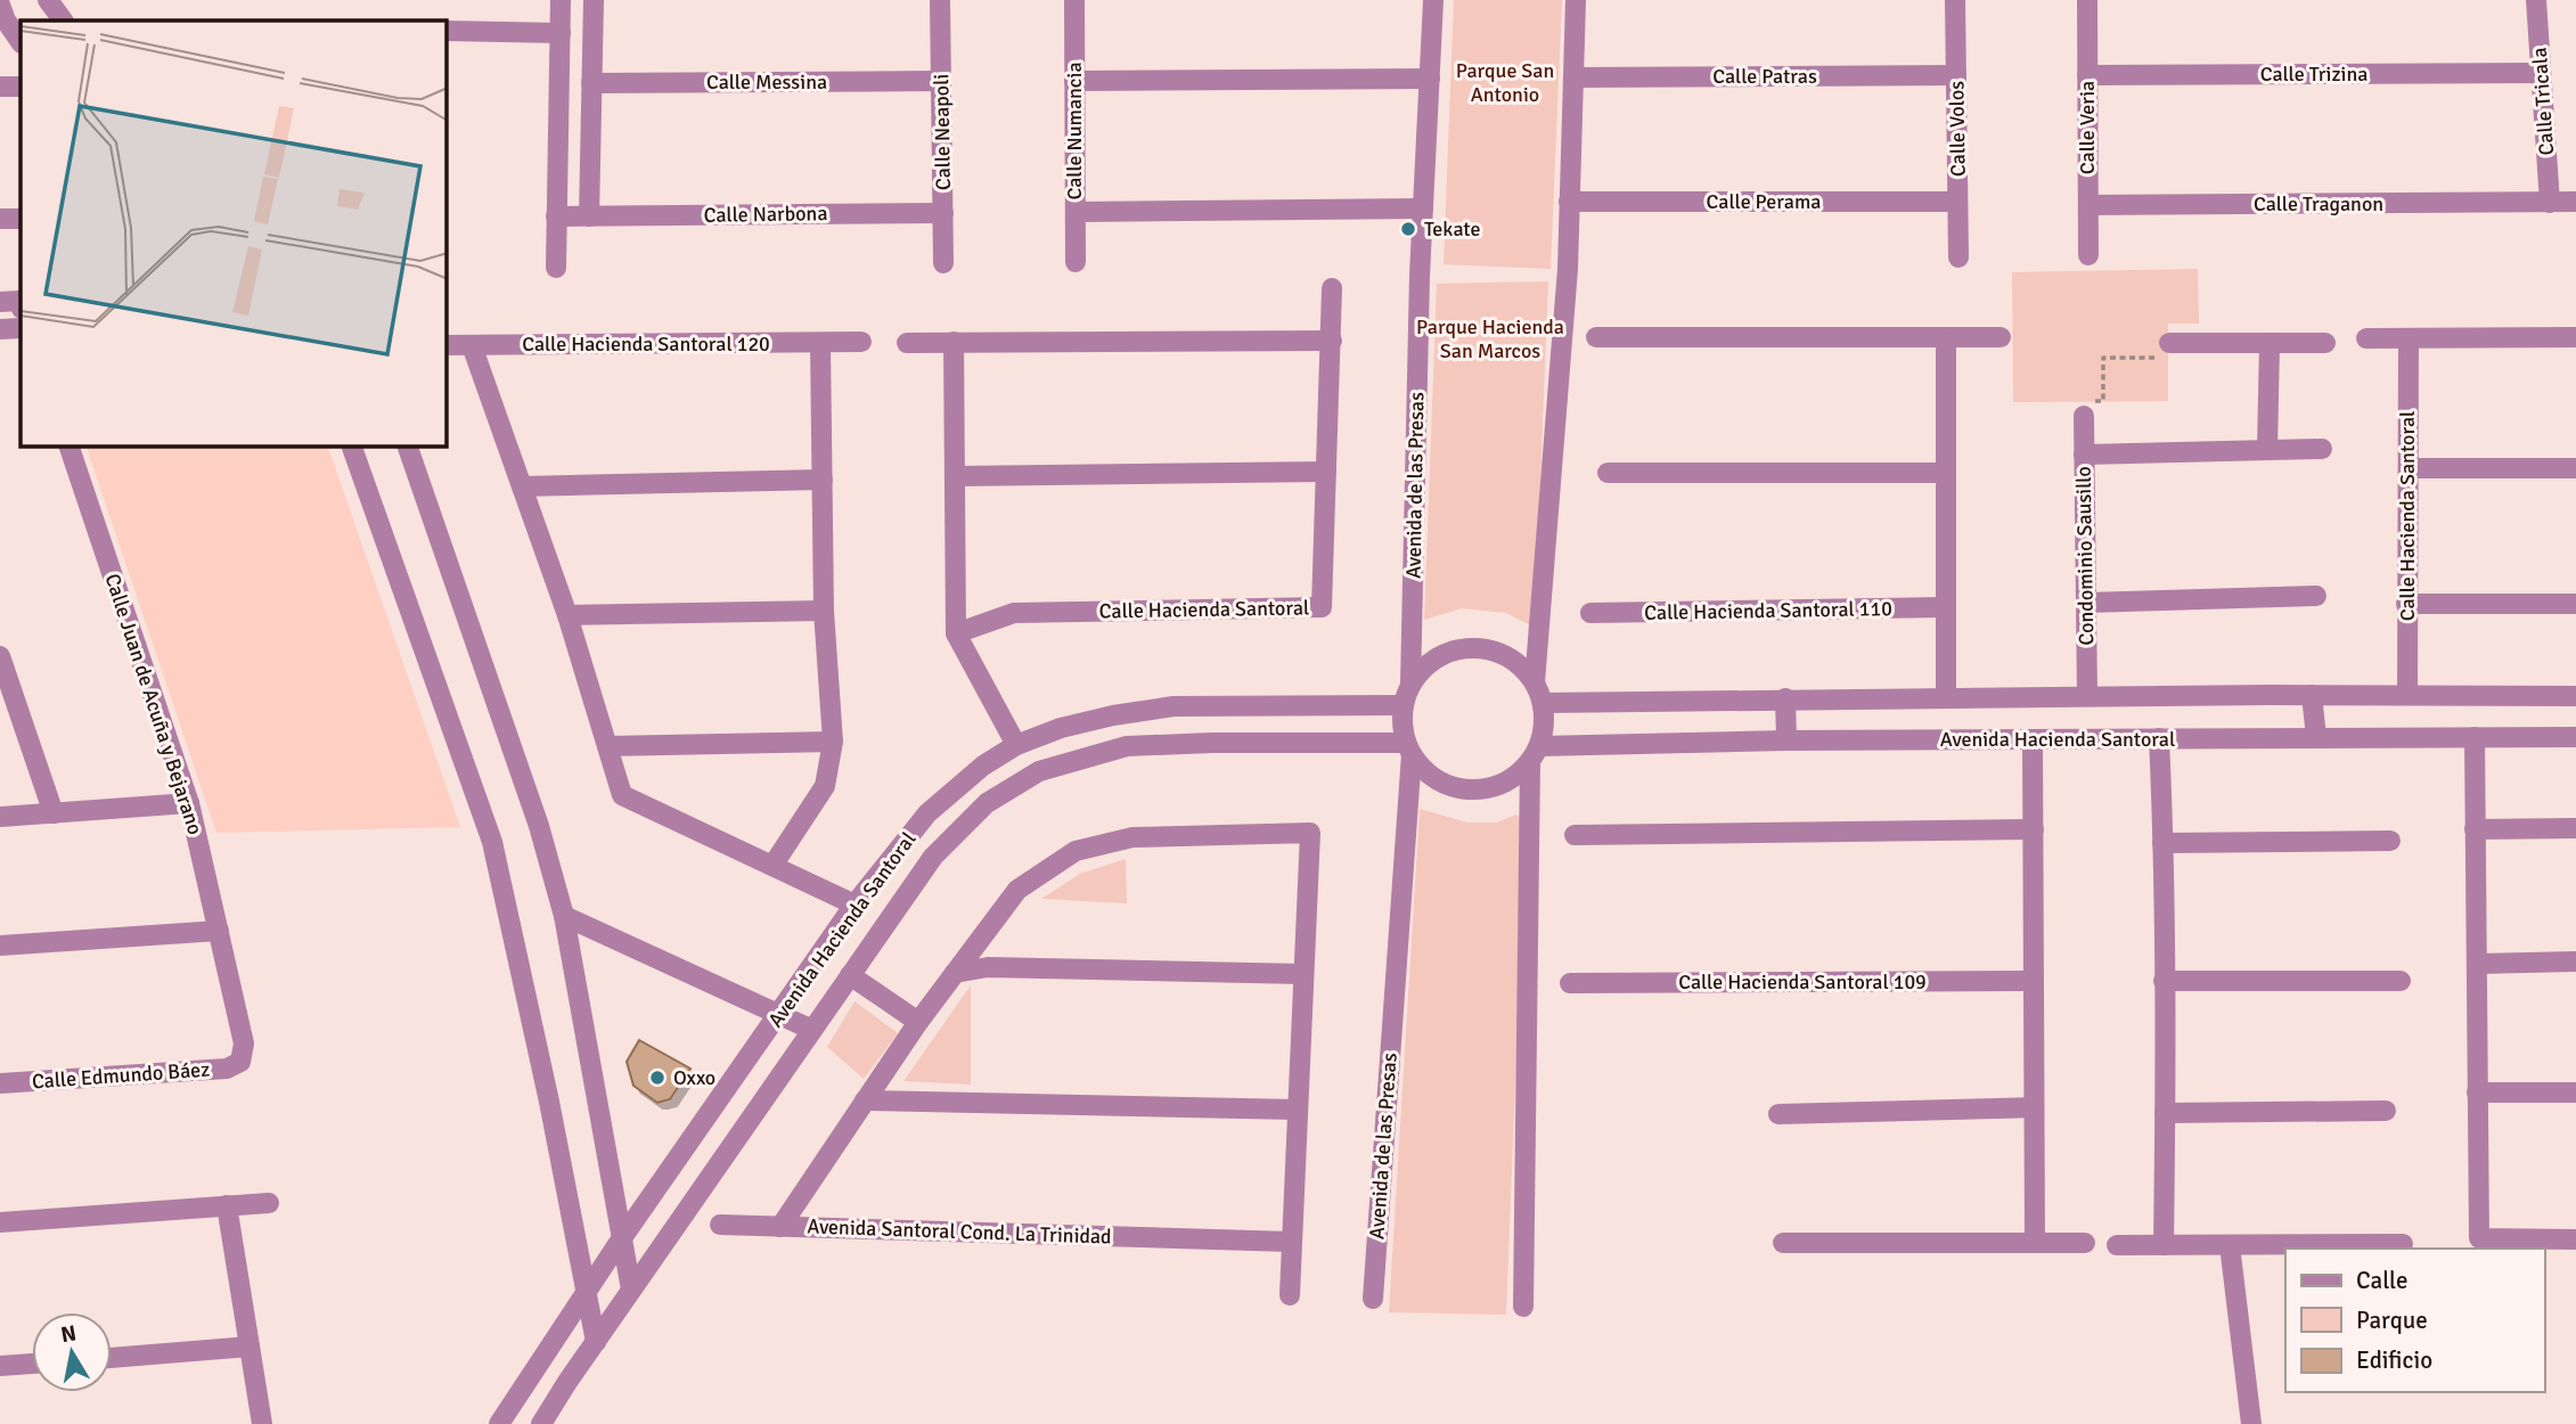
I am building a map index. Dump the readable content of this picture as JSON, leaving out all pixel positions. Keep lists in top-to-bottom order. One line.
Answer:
{"streets":{"street":["Calle Trizina","Calle Patras","Calle Messina","Calle Tricala","Calle Veria","Calle Volos","Calle Numancia","Calle Neapoli","Calle Perama","Calle Traganon","Calle Narbona","Calle Hacienda Santoral 120","Avenida de las Presas","Calle Hacienda Santoral","Condominio Sausillo","Calle Hacienda Santoral 110","Calle Juan de Acuña y Bejarano","Avenida Hacienda Santoral","Calle Hacienda Santoral 109","Calle Edmundo Báez","Avenida Santoral Cond. La Trinidad"]},"crossings":[["Calle Trizina","Calle Tricala"],["Calle Trizina","Calle Veria"],["Calle Patras","Calle Volos"],["Calle Messina","Calle Neapoli"],["Calle Tricala","Calle Traganon"],["Calle Veria","Calle Traganon"],["Calle Volos","Calle Perama"],["Calle Neapoli","Calle Narbona"],["Avenida de las Presas","Avenida Hacienda Santoral"],["Calle Hacienda Santoral","Avenida Hacienda Santoral"],["Condominio Sausillo","Avenida Hacienda Santoral"],["Calle Juan de Acuña y Bejarano","Calle Edmundo Báez"]],"parks":["Parque San Antonio","Parque Hacienda San Marcos"],"places":["Tekate","Oxxo"],"legend":["Calle","Parque","Edificio"],"north":"top"}
